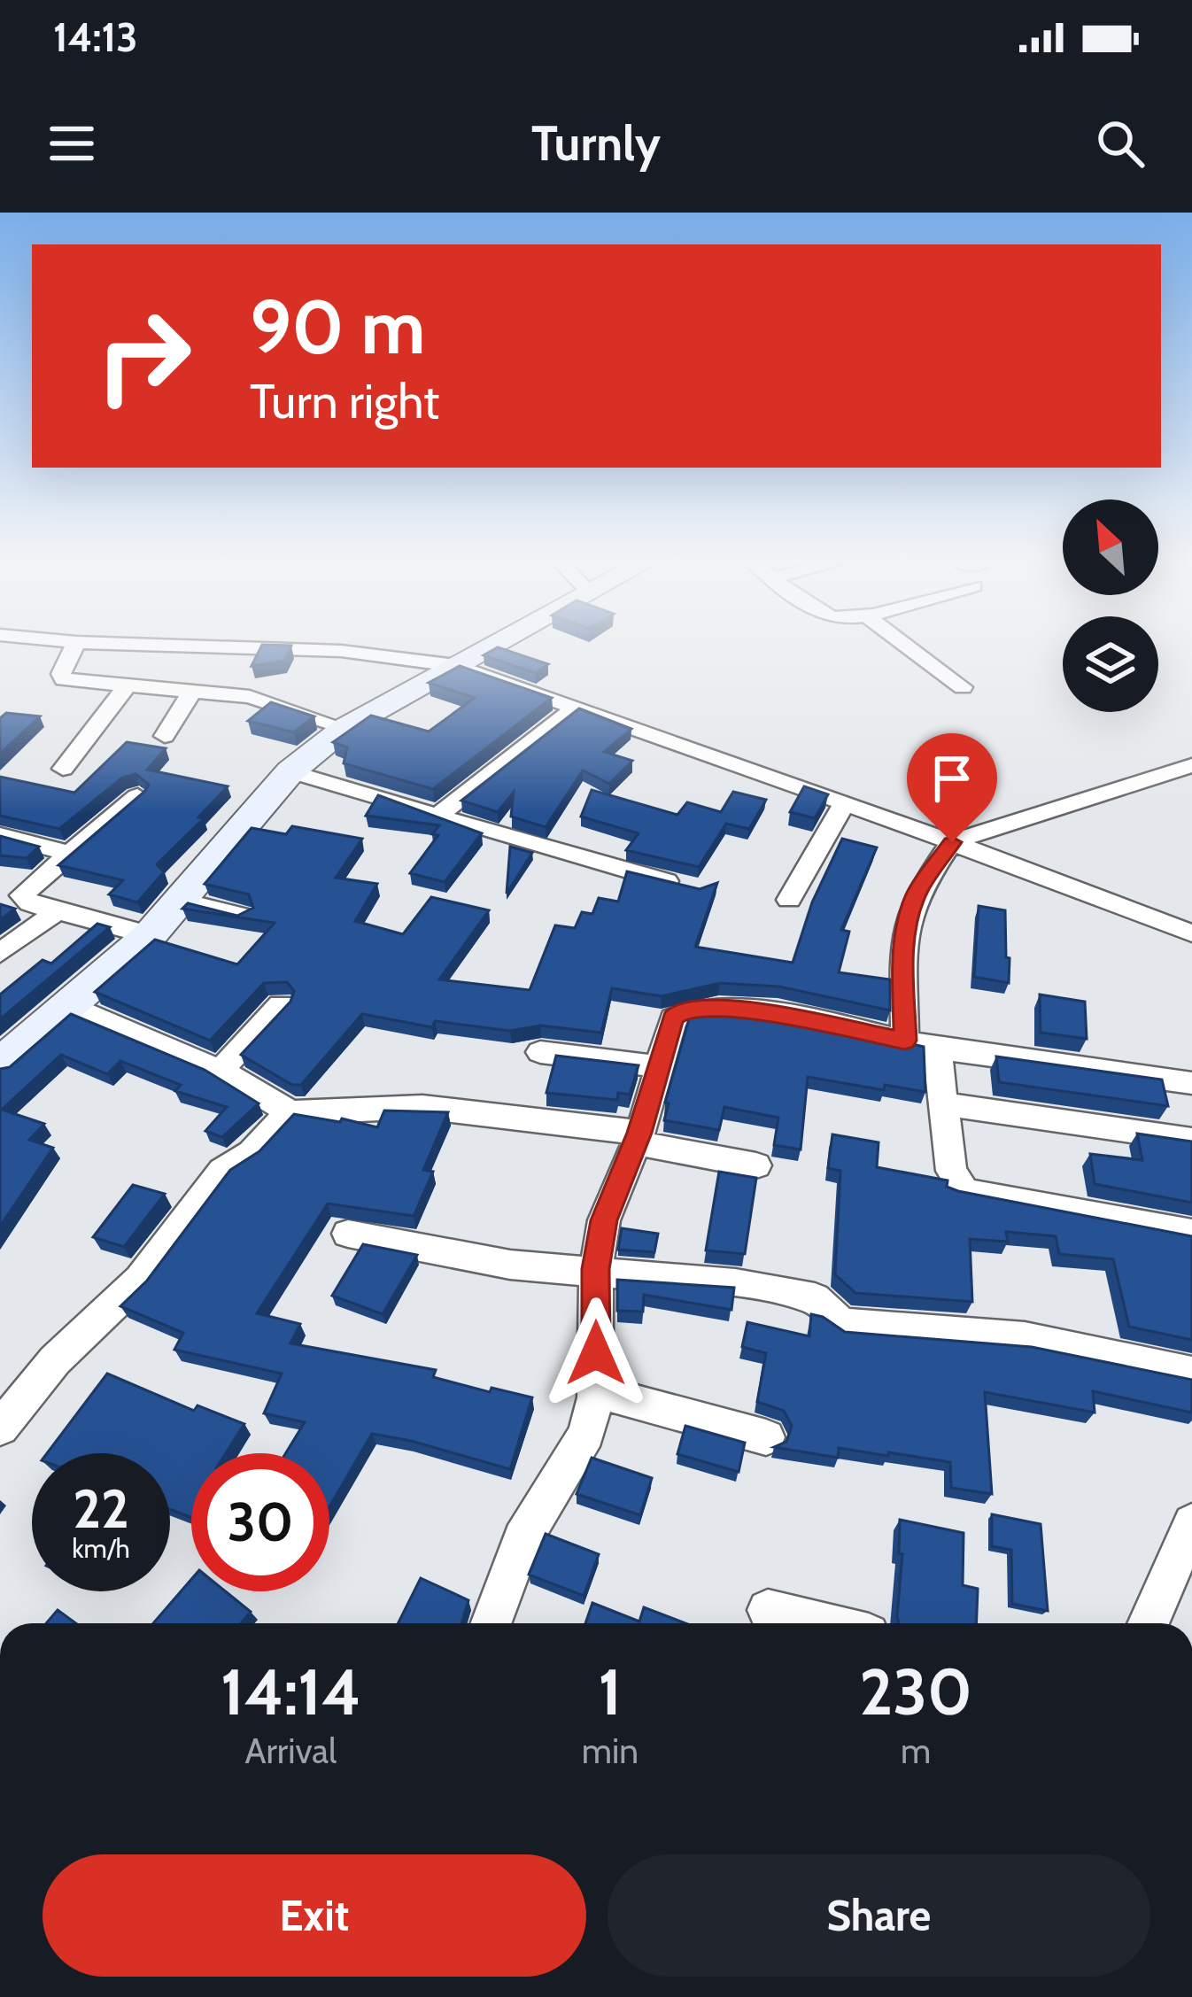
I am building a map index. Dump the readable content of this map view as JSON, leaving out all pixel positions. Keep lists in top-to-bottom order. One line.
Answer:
{"north":"top left","page":{"status":"14:13","header":"Turnly","turn":["90 m","Turn right"],"speed":"22 km/h","limit":"30","eta":["14:14","Arrival","1","min","230","m"],"buttons":["Exit","Share"]}}
